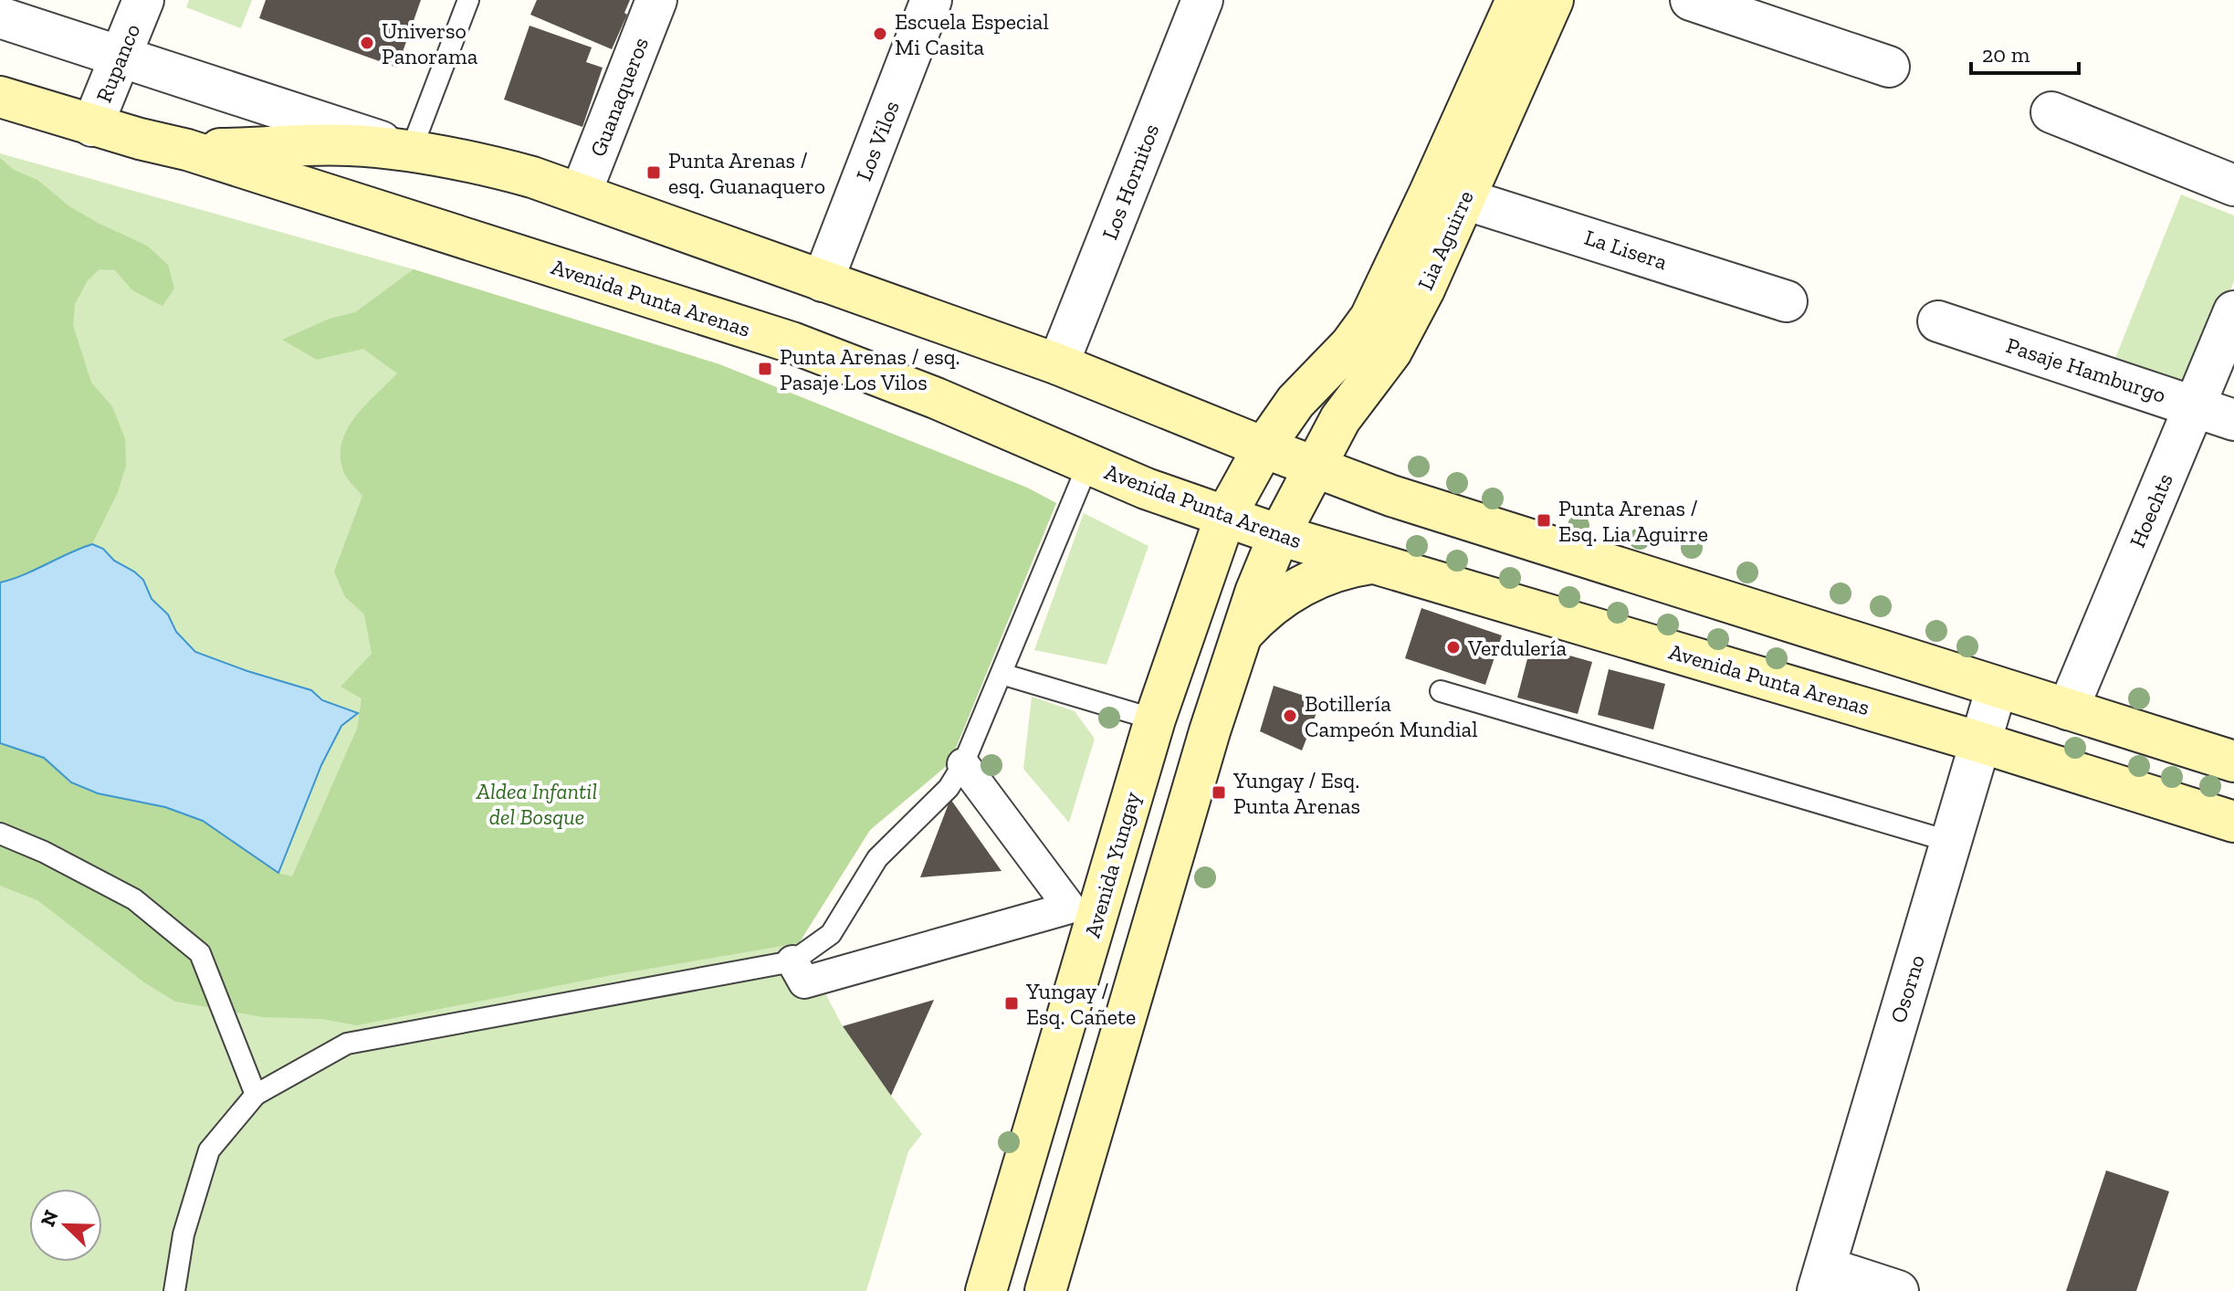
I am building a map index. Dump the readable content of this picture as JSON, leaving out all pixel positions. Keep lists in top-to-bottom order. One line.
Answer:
{"streets":{"main road":["Lia Aguirre","Avenida Punta Arenas","Avenida Yungay"],"street":["Rupanco","Guanaqueros","Los Vilos","Los Hornitos","La Lisera","Pasaje Hamburgo","Hoechts","Osorno"]},"crossings":[["Rupanco","Avenida Punta Arenas"],["Guanaqueros","Avenida Punta Arenas"],["Los Vilos","Avenida Punta Arenas"],["Los Hornitos","Avenida Punta Arenas"],["Lia Aguirre","La Lisera"],["Lia Aguirre","Avenida Punta Arenas"],["Lia Aguirre","Avenida Yungay"],["Avenida Punta Arenas","Hoechts"],["Avenida Punta Arenas","Avenida Yungay"],["Avenida Punta Arenas","Osorno"],["Pasaje Hamburgo","Hoechts"]],"parks":["Aldea Infantil del Bosque"],"places":{"other":["Escuela Especial Mi Casita","Universo Panorama","Verdulería","Botillería Campeón Mundial"],"transit":["Punta Arenas / esq. Guanaquero","Punta Arenas / esq. Pasaje Los Vilos","Punta Arenas / Esq. Lia Aguirre","Yungay / Esq. Punta Arenas","Yungay / Esq. Cañete"]},"scale_bar":"20 m","north":"top left"}
